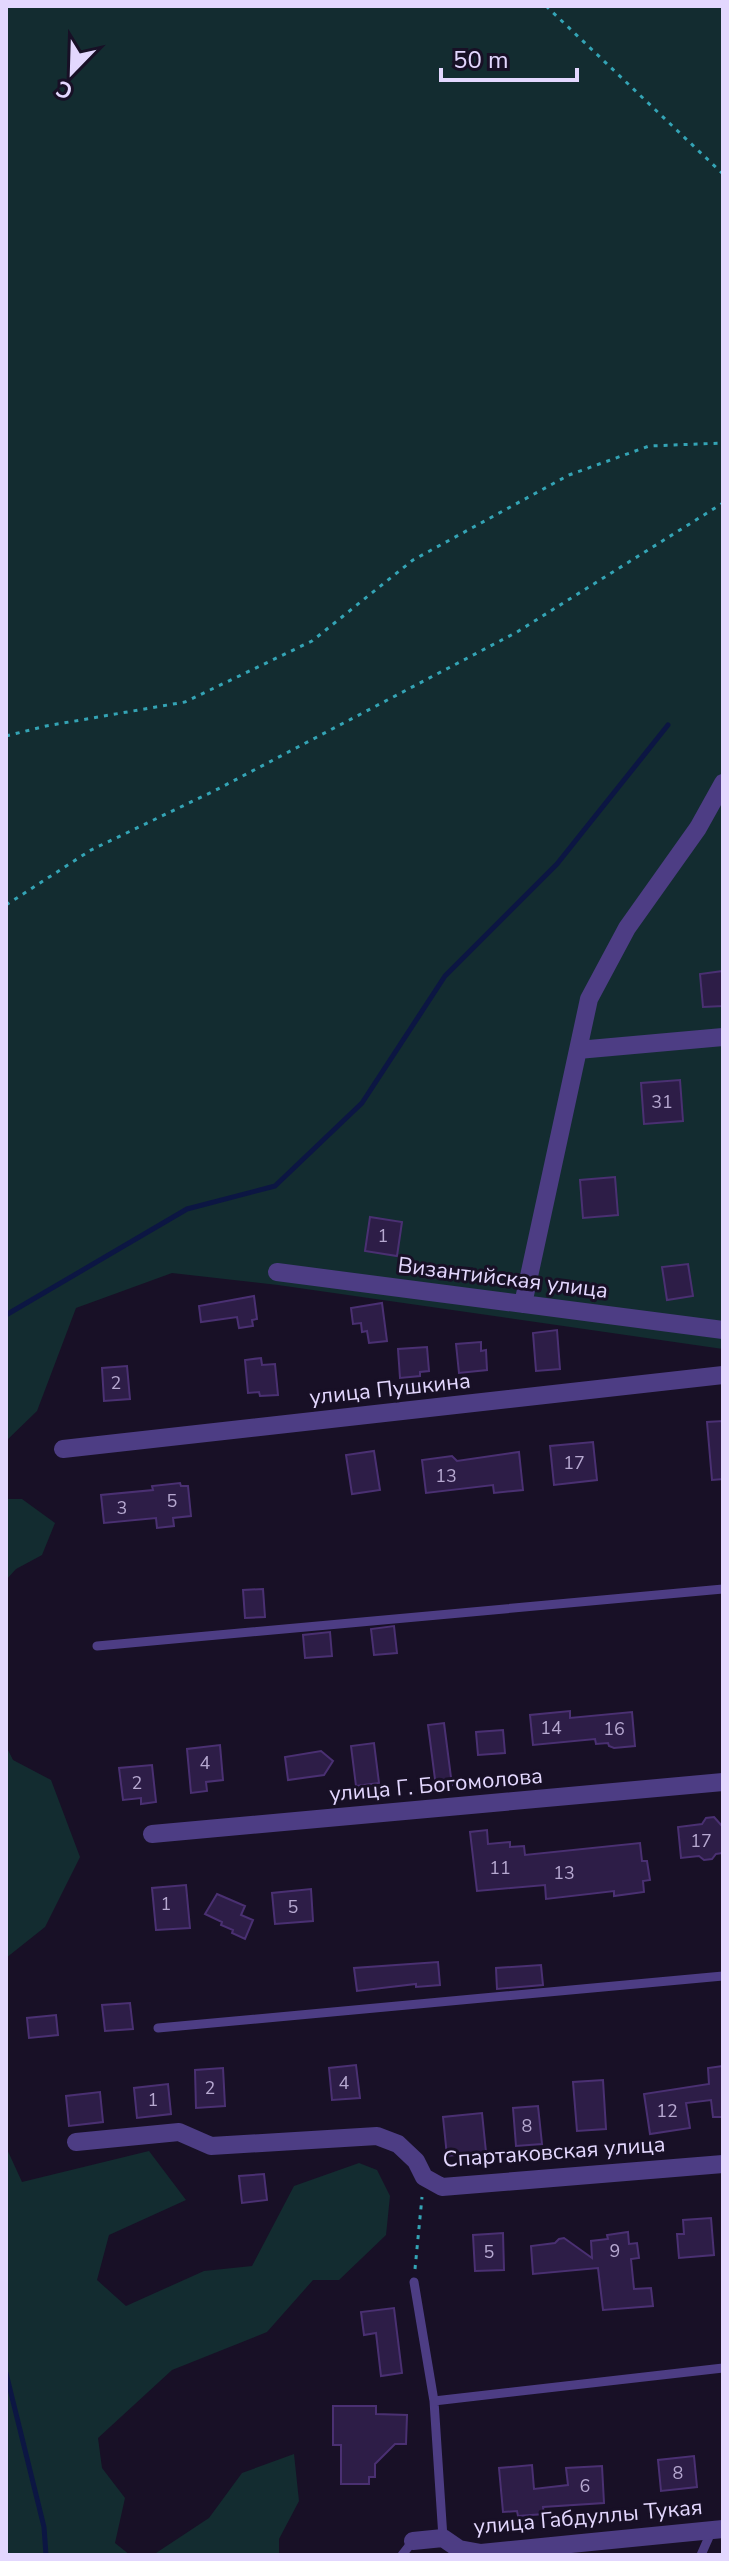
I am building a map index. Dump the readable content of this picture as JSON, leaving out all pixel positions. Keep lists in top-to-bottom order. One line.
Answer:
{"streets":{"street":["Византийская улица","улица Пушкина","улица Г. Богомолова","Спартаковская улица","улица Габдуллы Тукая"]},"house_numbers":["31","1","2","17","13","5","3","14","16","4","2","17","11","13","1","5","4","2","1","12","8","9","5","8","6"],"scale_bar":"50 m","north":"bottom left"}
